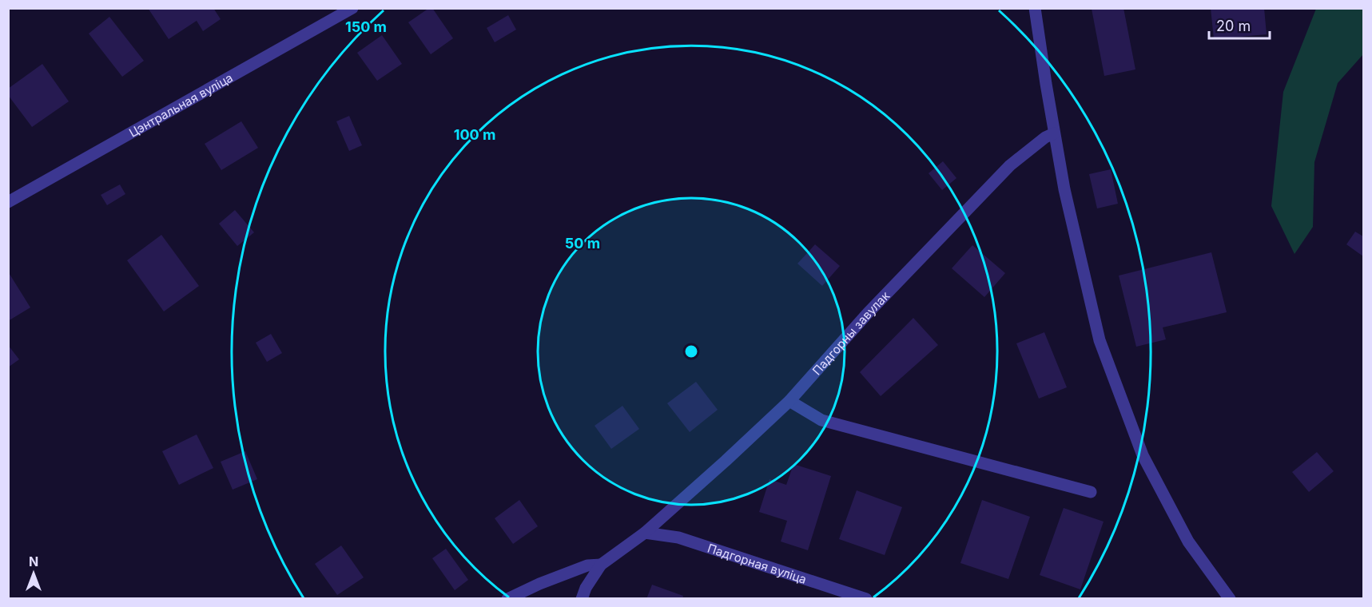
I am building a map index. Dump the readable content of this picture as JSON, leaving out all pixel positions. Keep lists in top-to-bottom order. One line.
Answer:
{"streets":{"street":["Цэнтральная вуліца","Падгорны завулак","Падгорная вуліца"]},"crossings":[["Падгорны завулак","Падгорная вуліца"]],"scale_bar":"20 m","north":"top","rings":["150 m","100 m","50 m"]}
